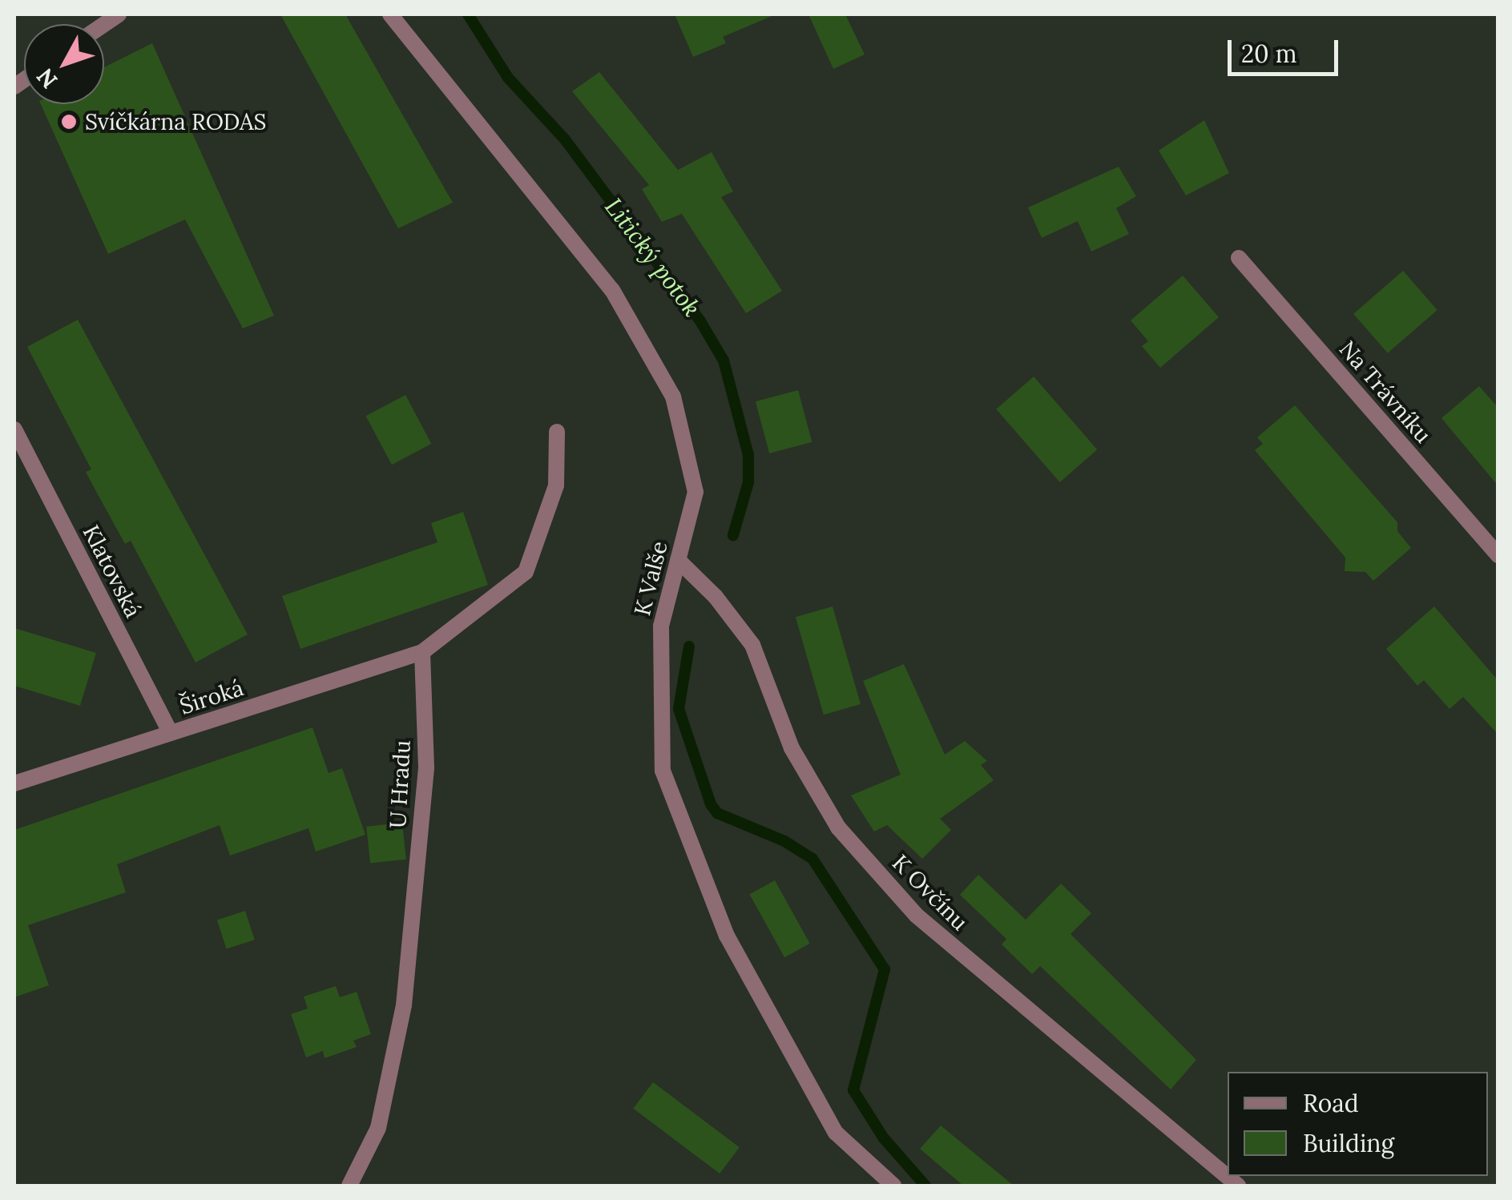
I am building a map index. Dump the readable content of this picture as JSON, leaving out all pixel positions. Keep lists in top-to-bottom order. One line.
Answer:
{"streets":{"street":["Na Trávníku","Klatovská","K Valše","Široká","U Hradu","K Ovčínu"]},"crossings":[["Klatovská","Široká"],["K Valše","K Ovčínu"],["Široká","U Hradu"]],"water":["Litický potok"],"places":["Svíčkárna RODAS"],"legend":["Road","Building"],"scale_bar":"20 m","north":"bottom left"}
